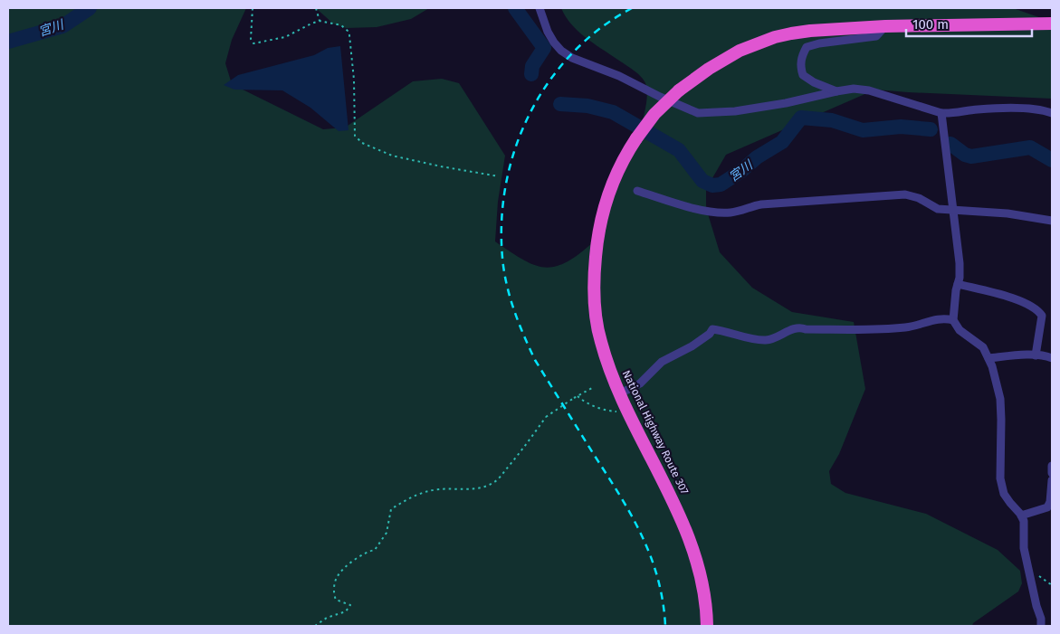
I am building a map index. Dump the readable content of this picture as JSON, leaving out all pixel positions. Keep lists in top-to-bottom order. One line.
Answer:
{"streets":{"highway":["National Highway Route 307"]},"water":["宮川"],"scale_bar":"100 m"}
